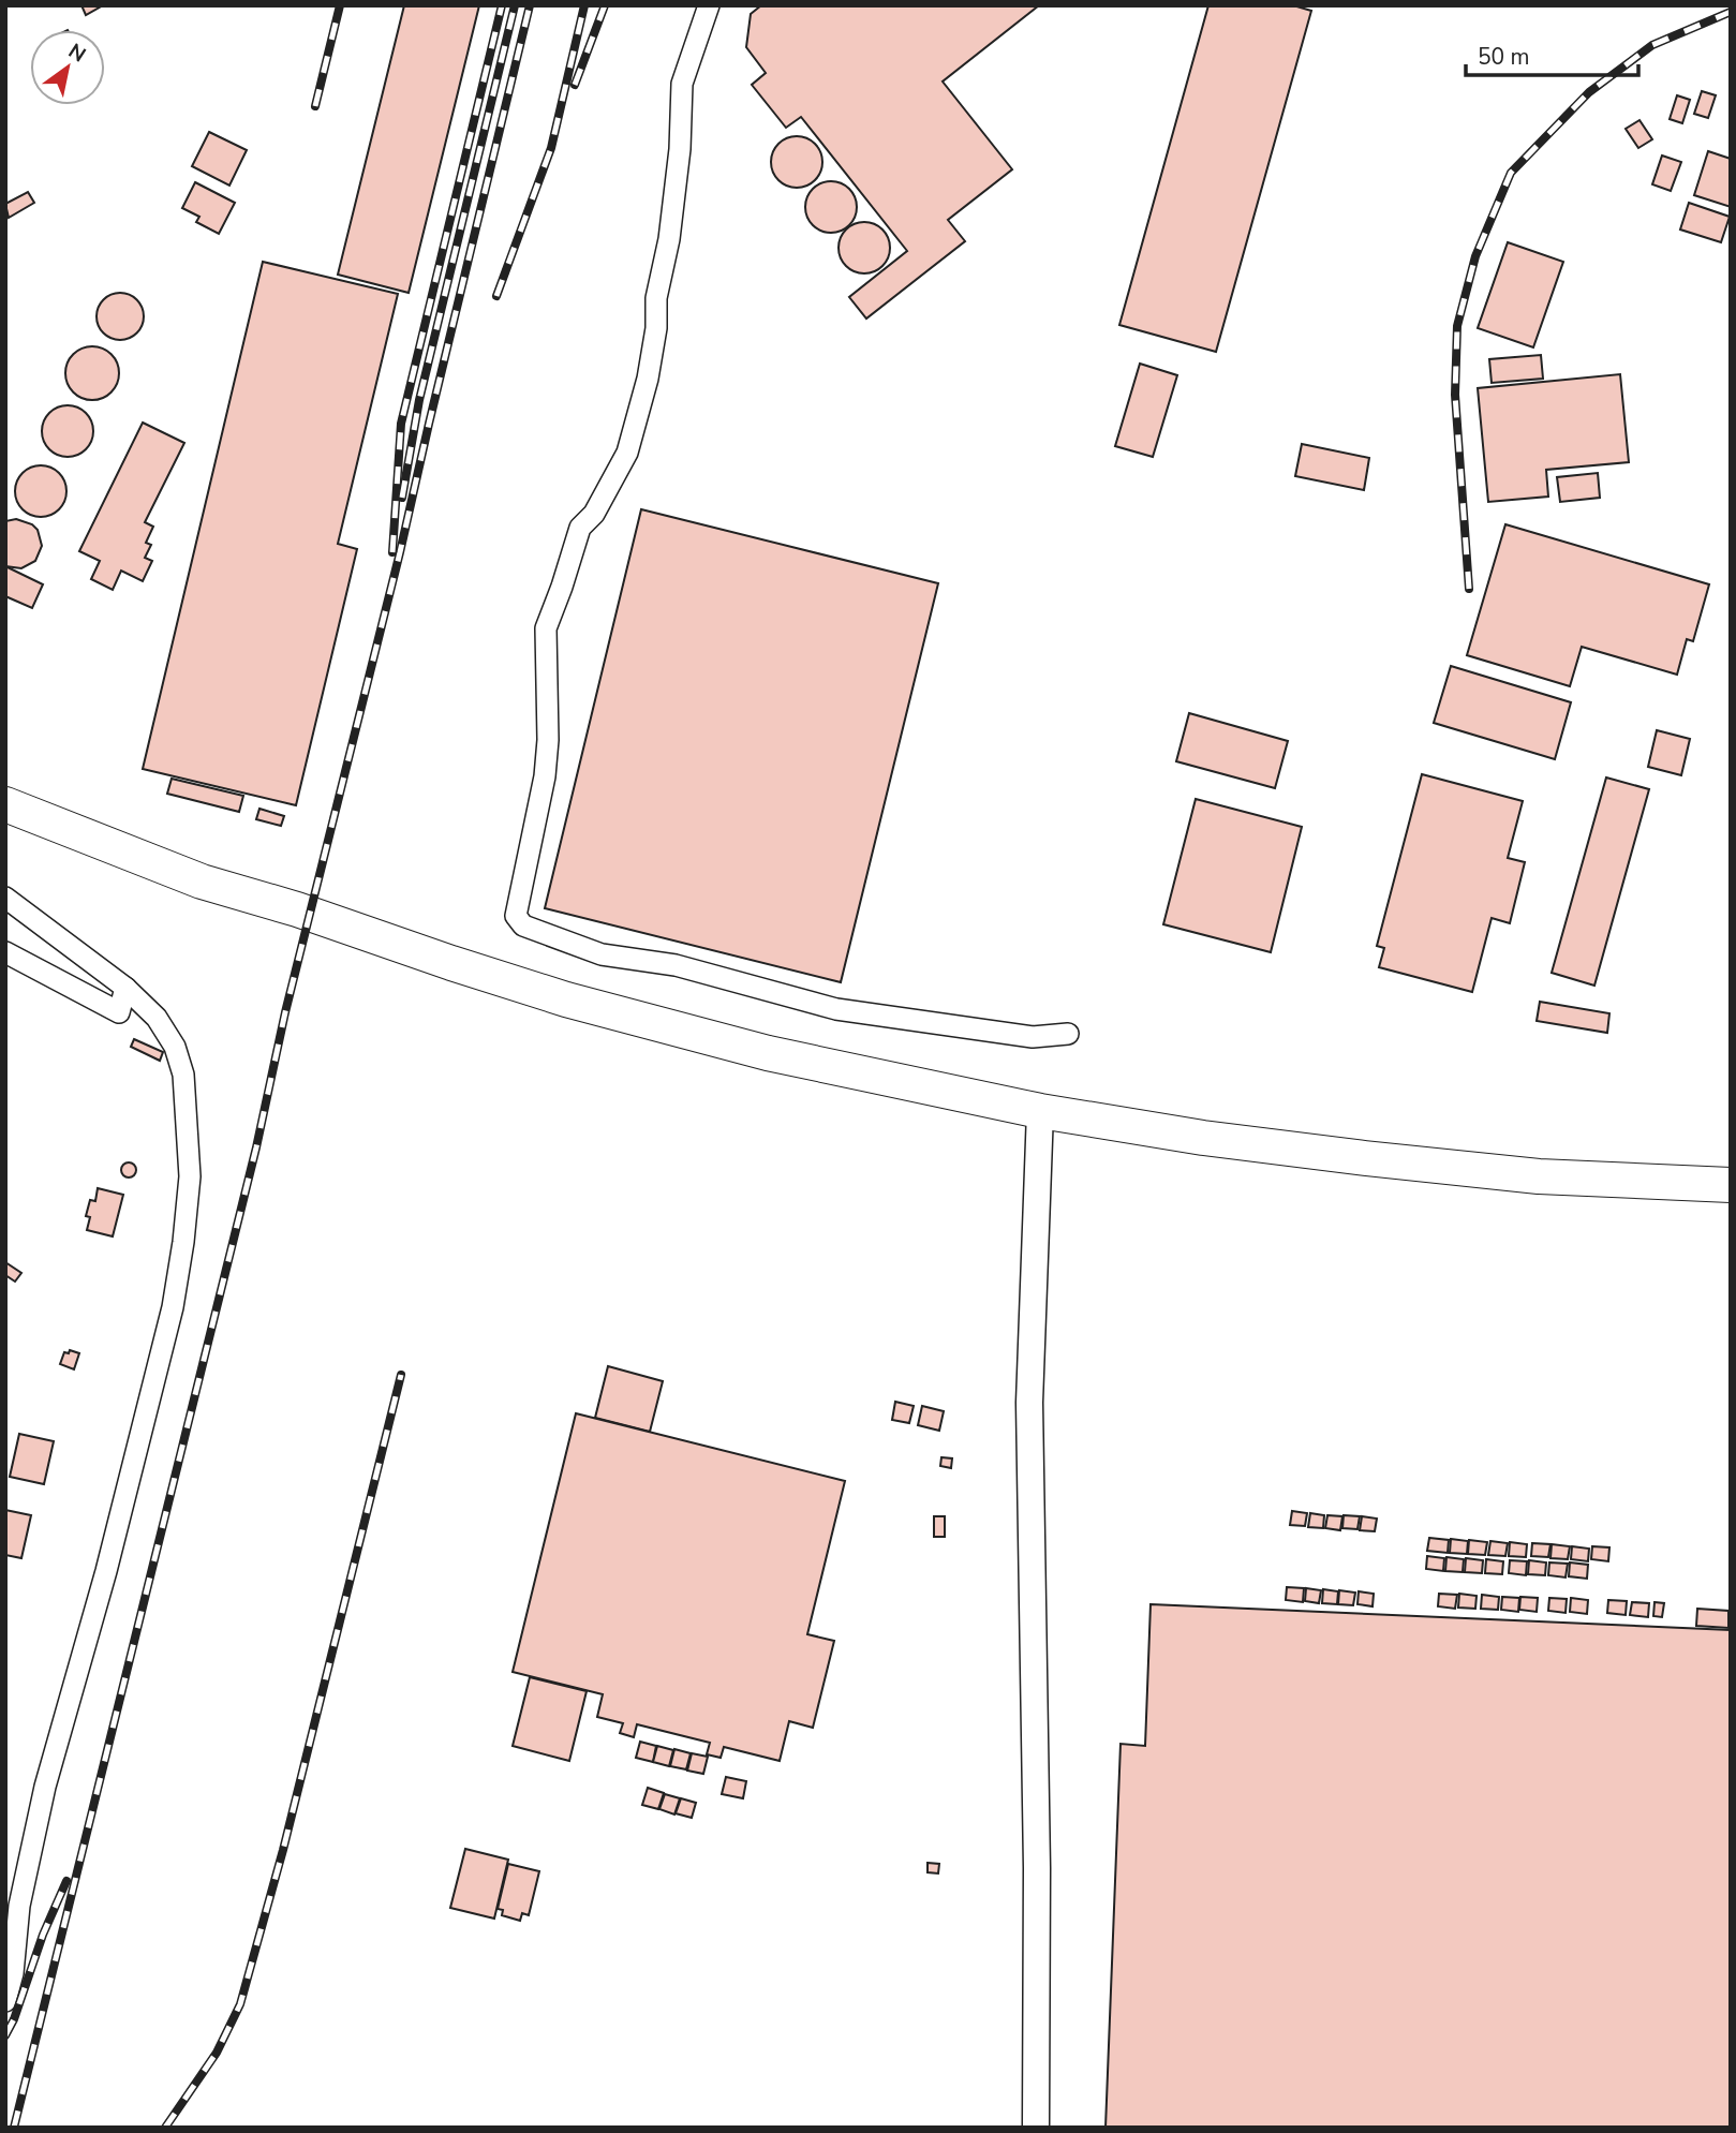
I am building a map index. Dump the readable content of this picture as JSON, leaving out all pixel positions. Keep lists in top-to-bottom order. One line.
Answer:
{"scale_bar":"50 m","north":"top right"}
